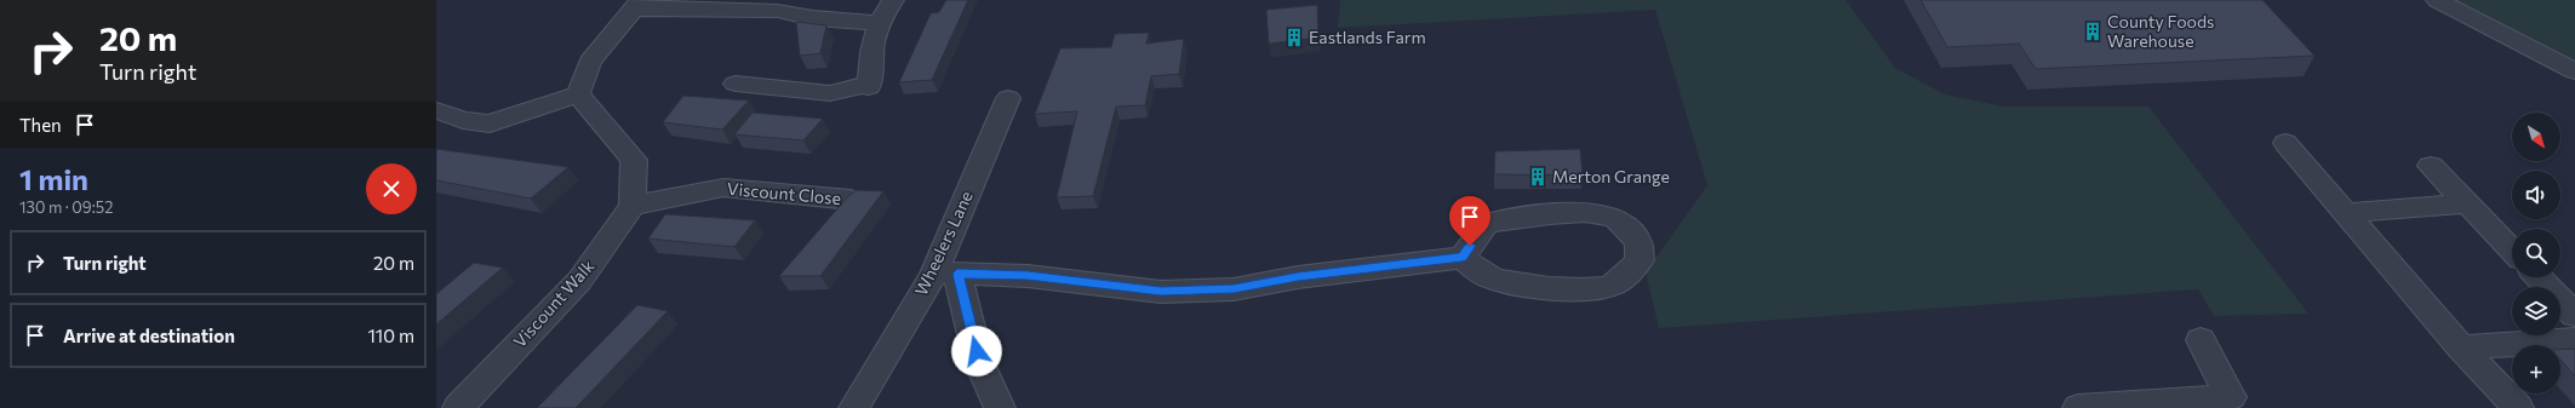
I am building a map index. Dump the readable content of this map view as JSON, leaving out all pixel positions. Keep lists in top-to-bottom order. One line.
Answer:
{"streets":{"street":["Viscount Close","Wheelers Lane","Viscount Walk"]},"crossings":[["Viscount Close","Viscount Walk"]],"places":{"building":["County Foods Warehouse","Eastlands Farm","Merton Grange"]},"north":"bottom right","page":{"turn":["20 m","Turn right"],"then":"Then","map_buttons":"+","heading":["1 min","130 m · 09:52"],"list":[{"name":"Turn right","value":"20 m"},{"name":"Arrive at destination","value":"110 m"}]}}
